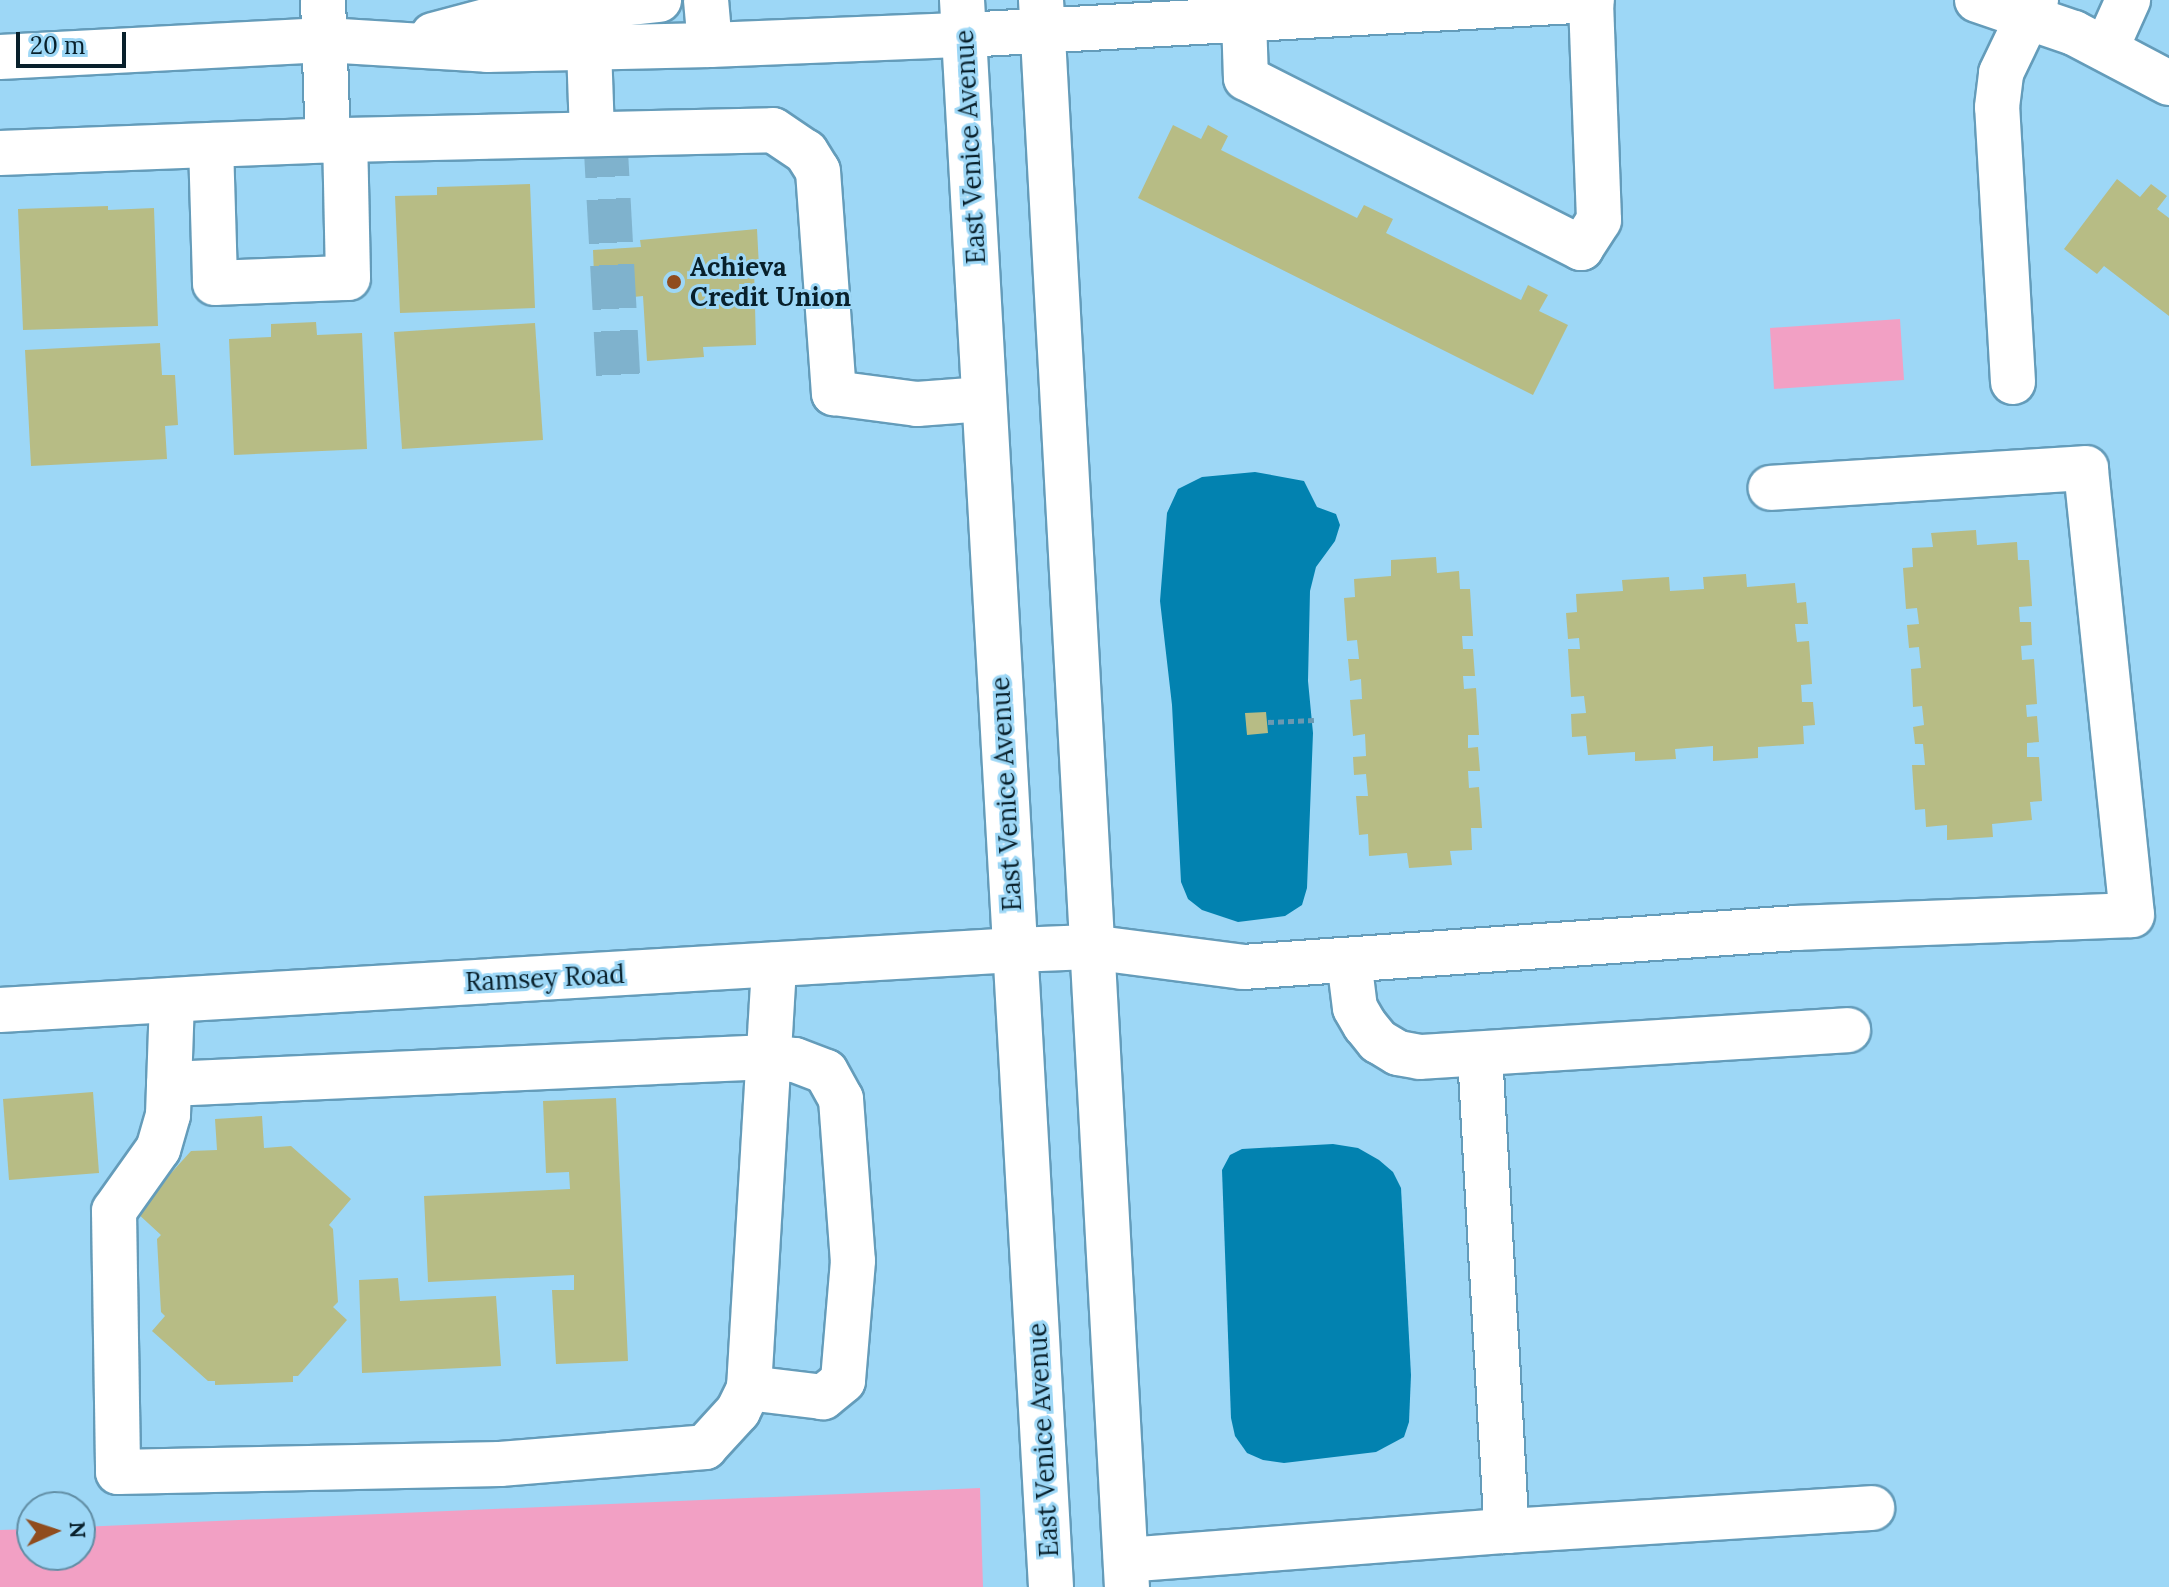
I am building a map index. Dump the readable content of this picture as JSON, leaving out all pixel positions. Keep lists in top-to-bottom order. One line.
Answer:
{"streets":{"main road":["East Venice Avenue","Ramsey Road"]},"crossings":[["East Venice Avenue","Ramsey Road"]],"places":["Achieva Credit Union"],"scale_bar":"20 m","north":"right"}
